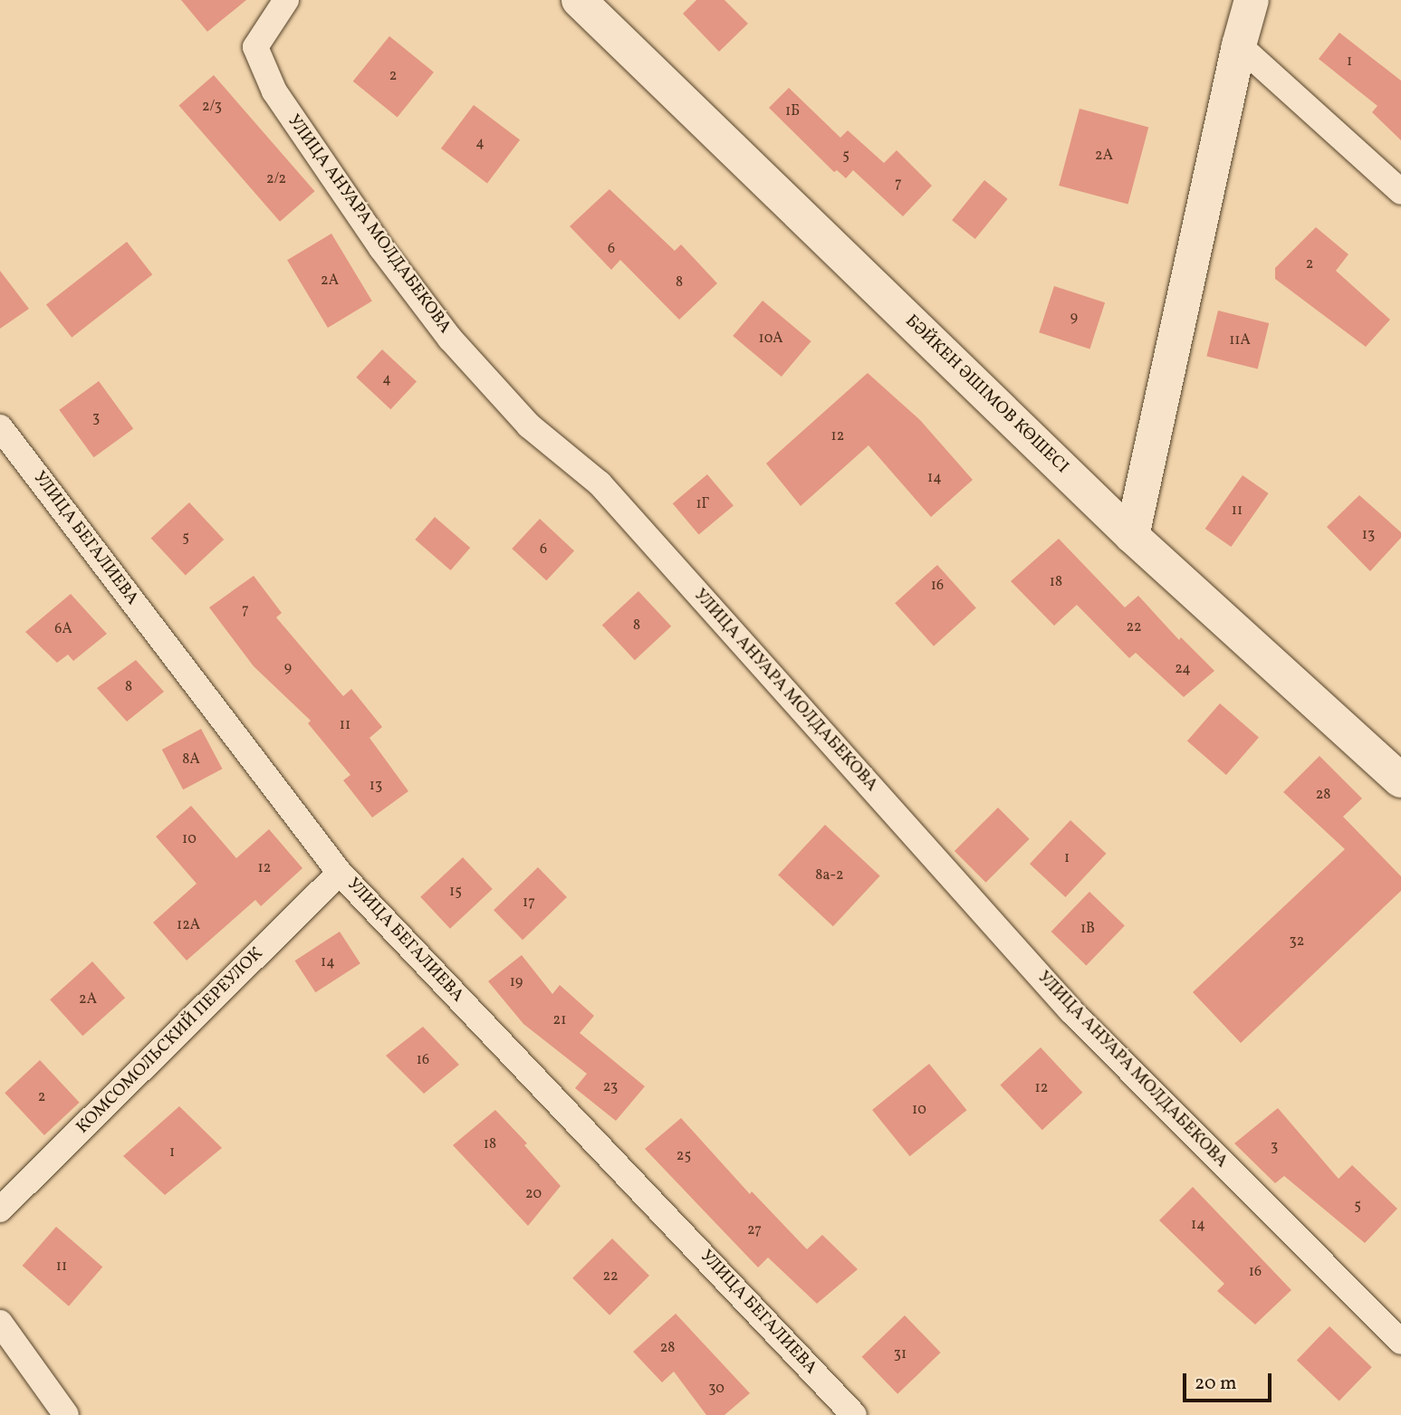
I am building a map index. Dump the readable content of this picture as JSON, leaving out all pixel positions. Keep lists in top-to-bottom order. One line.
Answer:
{"streets":{"main road":["БӘЙКЕН ӘШІМОВ КӨШЕСІ"],"street":["УЛИЦА АНУАРА МОЛДАБЕКОВА","УЛИЦА БЕГАЛИЕВА","КОМСОМОЛЬСКИЙ ПЕРЕУЛОК"]},"crossings":[["УЛИЦА БЕГАЛИЕВА","КОМСОМОЛЬСКИЙ ПЕРЕУЛОК"]],"house_numbers":["1","2","2/3","1Б","4","5","2А","2/2","7","6","2","2А","8","9","10А","11А","4","3","12","14","1Г","11","13","5","6","18","16","7","8","22","6А","9","24","8","11","8А","13","28","10","1","12","8а-2","15","17","12А","1В","32","14","19","2А","21","16","23","12","2","10","18","3","1","25","20","5","14","27","11","16","22","28","31","30"],"scale_bar":"20 m"}
